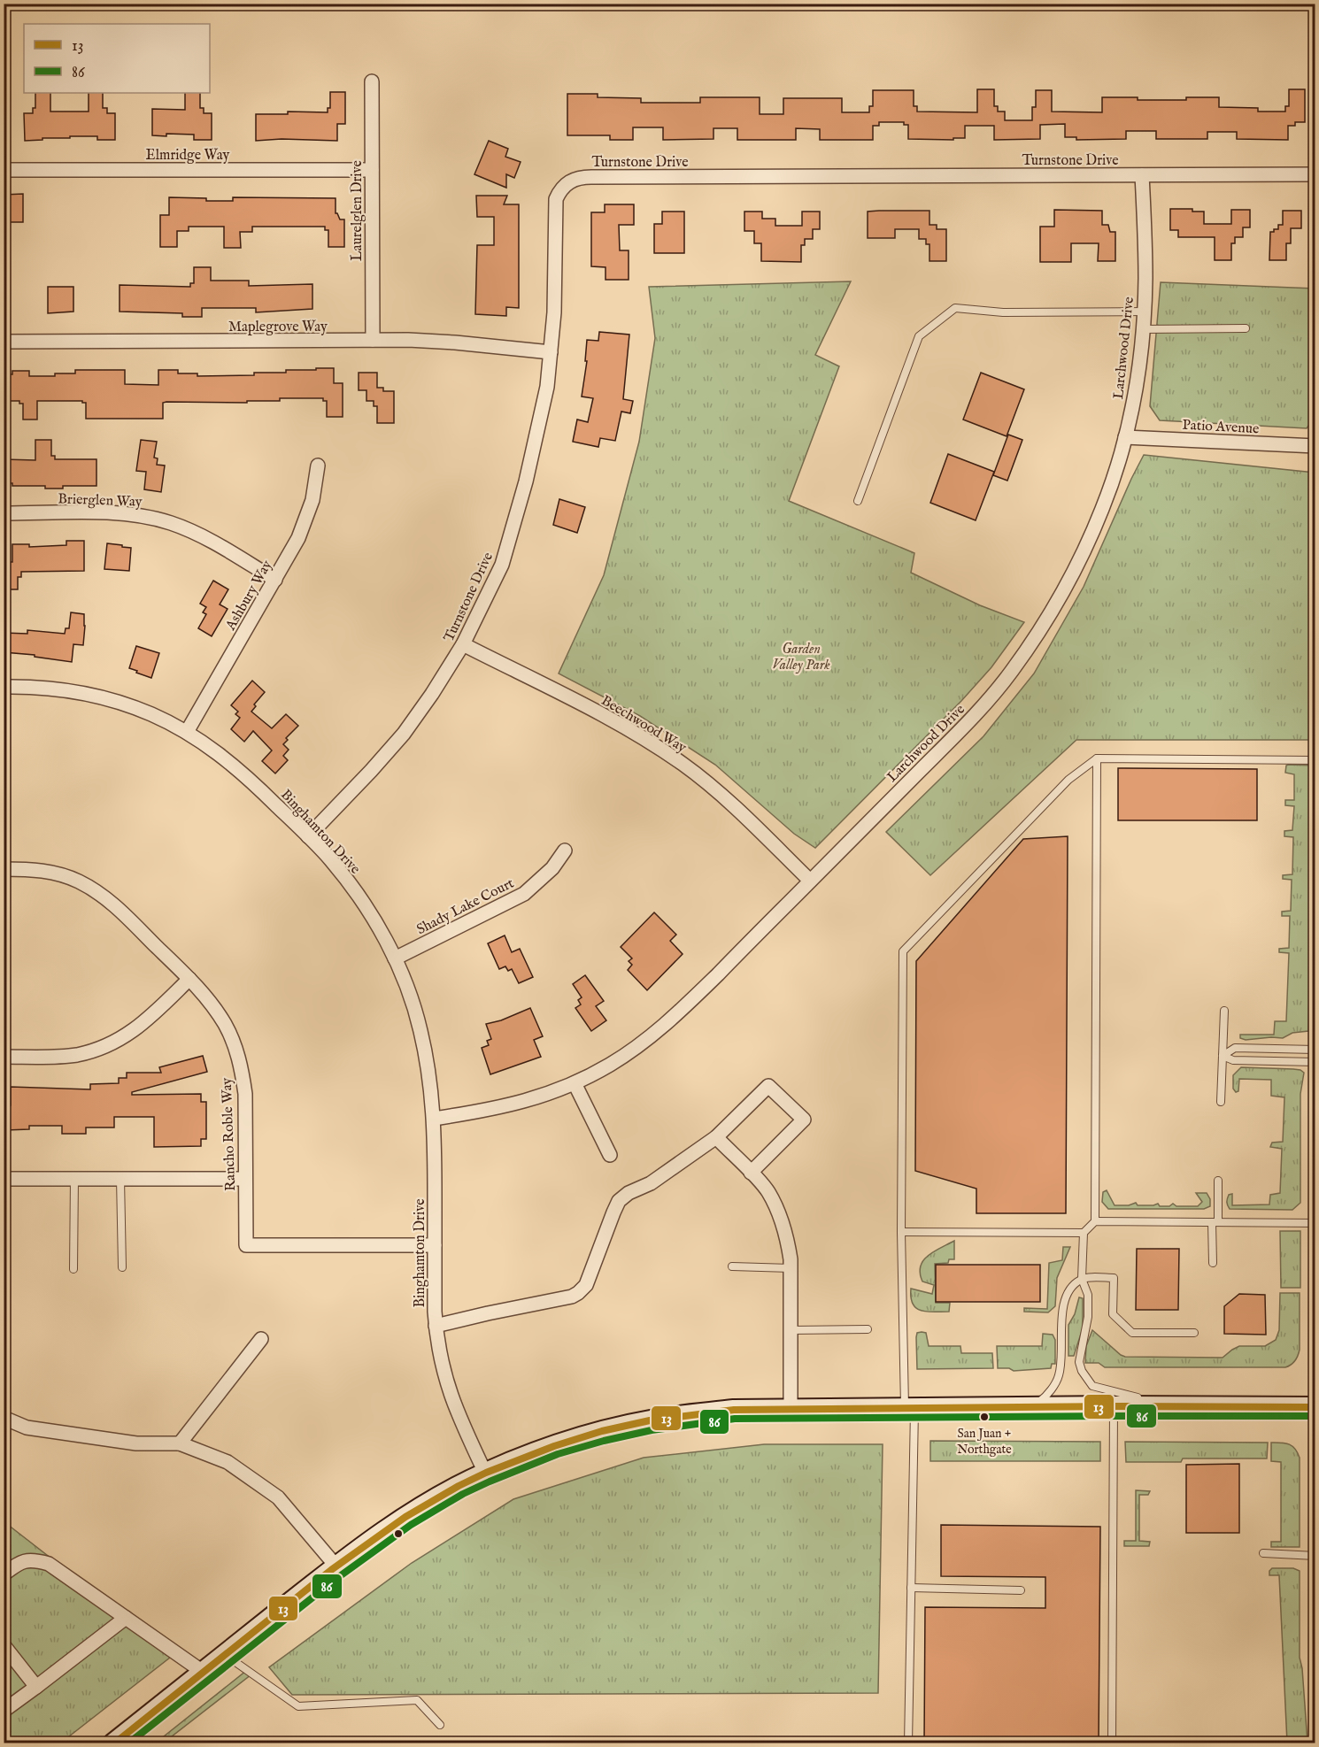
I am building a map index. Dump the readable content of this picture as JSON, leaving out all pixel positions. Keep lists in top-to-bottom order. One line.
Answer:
{"streets":{"street":["Elmridge Way","Turnstone Drive","Laurelglen Drive","Maplegrove Way","Larchwood Drive","Patio Avenue","Brierglen Way","Ashbury Way","Beechwood Way","Binghamton Drive","Shady Lake Court","Rancho Roble Way"]},"crossings":[["Elmridge Way","Laurelglen Drive"],["Turnstone Drive","Maplegrove Way"],["Turnstone Drive","Larchwood Drive"],["Turnstone Drive","Beechwood Way"],["Turnstone Drive","Binghamton Drive"],["Laurelglen Drive","Maplegrove Way"],["Larchwood Drive","Patio Avenue"],["Larchwood Drive","Beechwood Way"],["Larchwood Drive","Binghamton Drive"],["Brierglen Way","Ashbury Way"],["Ashbury Way","Binghamton Drive"],["Binghamton Drive","Shady Lake Court"],["Binghamton Drive","Rancho Roble Way"]],"parks":["Garden Valley Park"],"places":["San Juan + Northgate"],"lines":["transit line 13","transit line 86"],"legend":["13","86"]}
